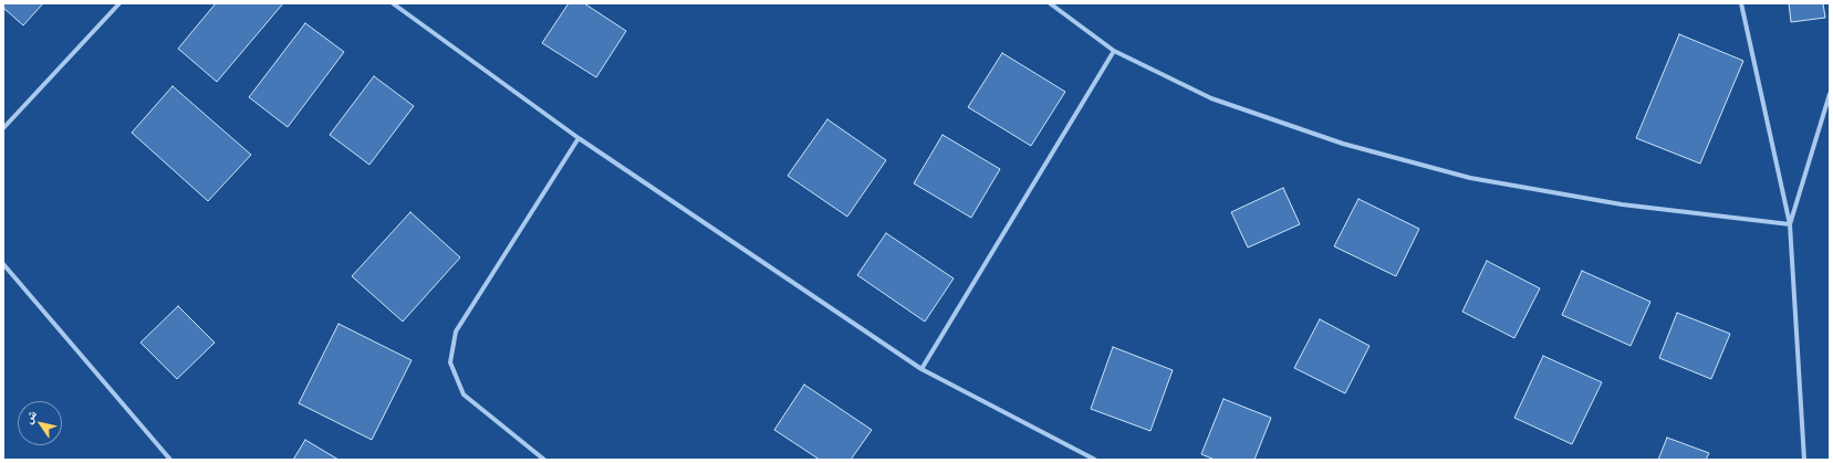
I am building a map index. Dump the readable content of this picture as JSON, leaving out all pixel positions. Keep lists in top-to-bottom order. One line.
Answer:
{"north":"top left"}
